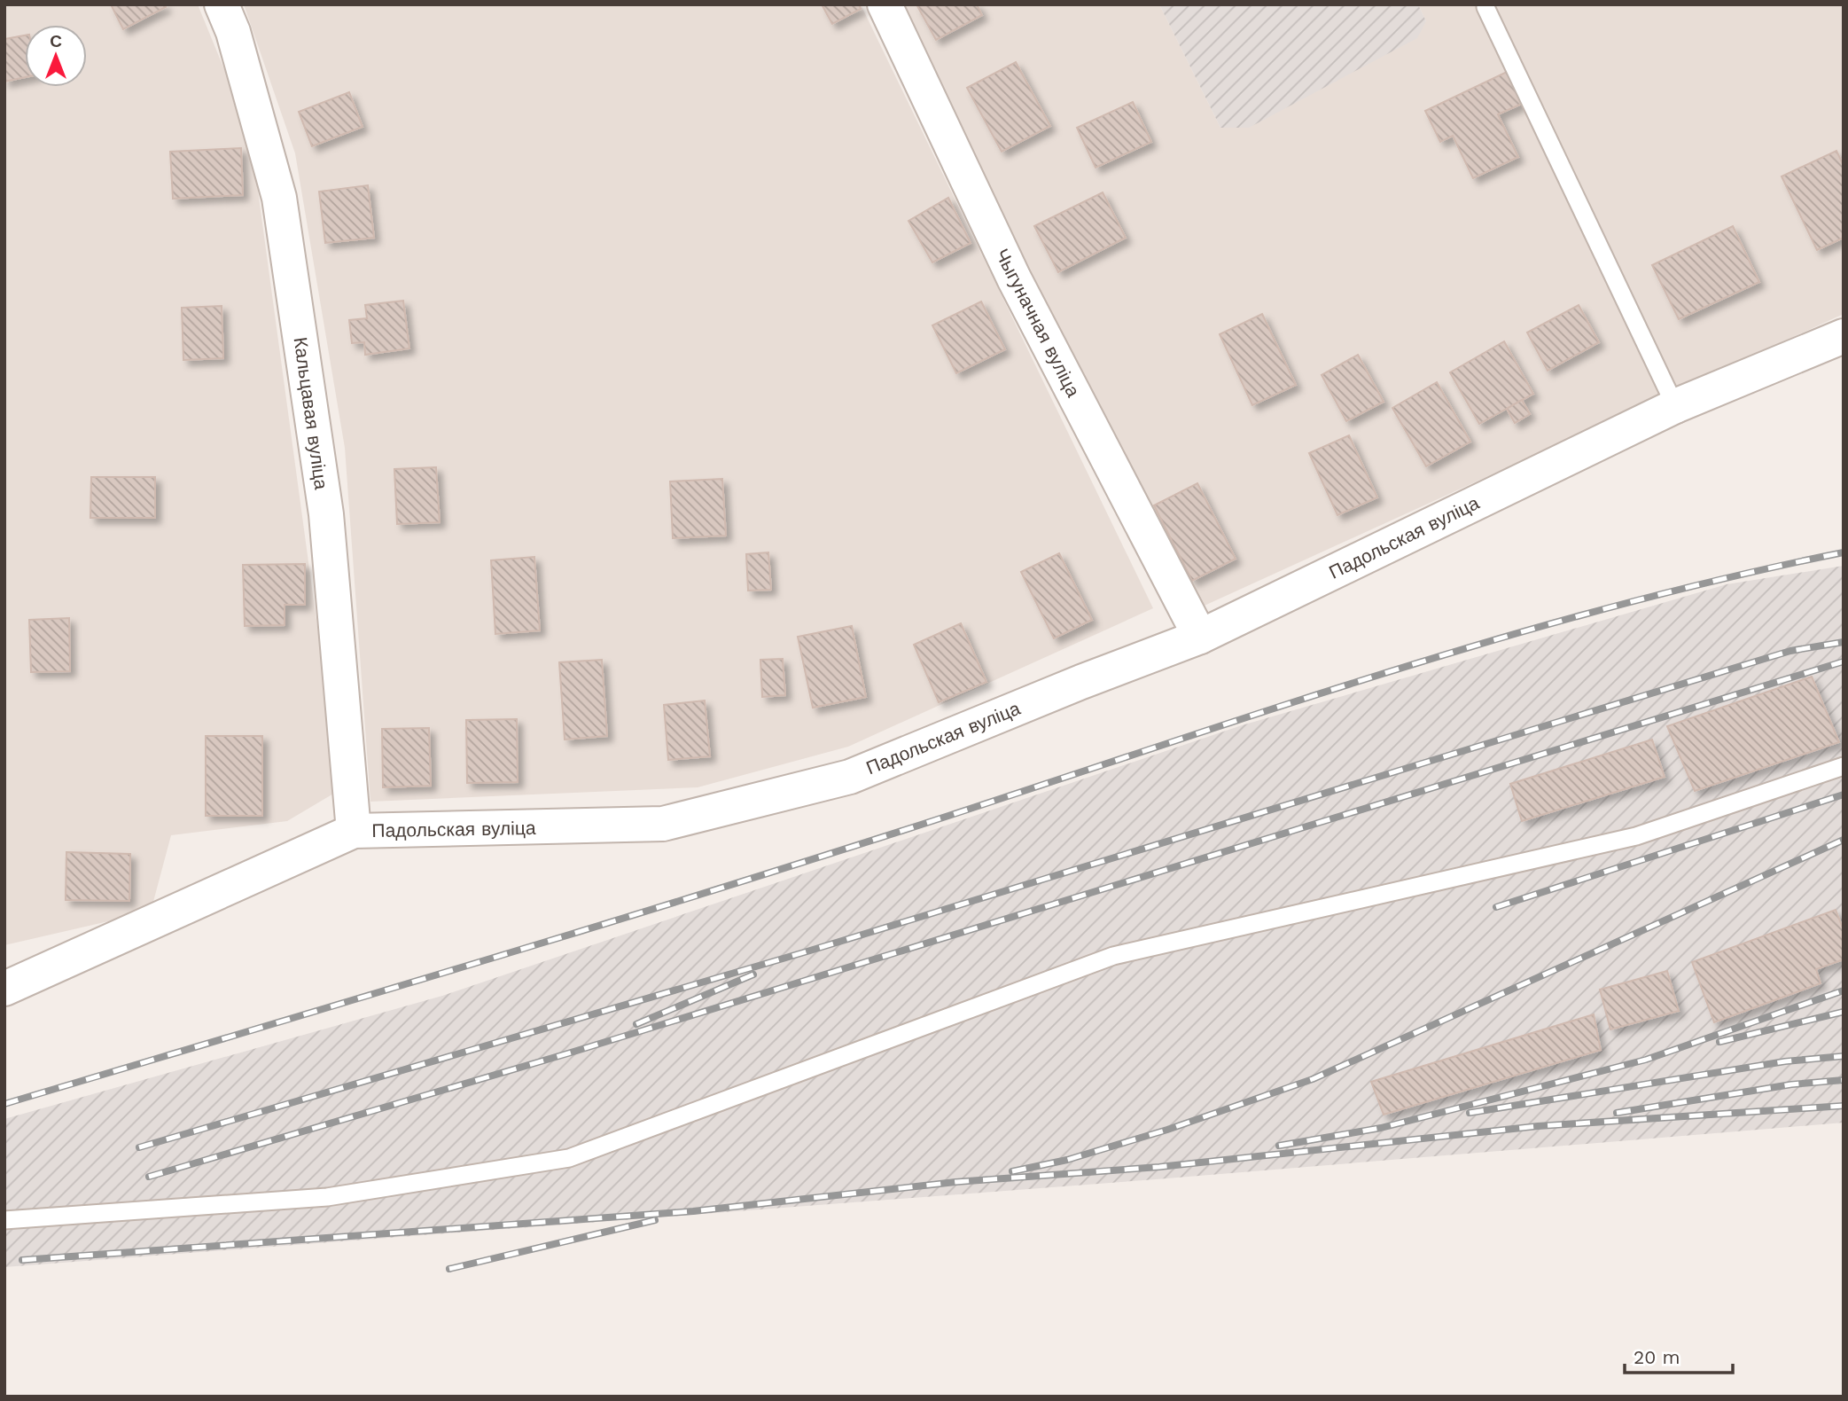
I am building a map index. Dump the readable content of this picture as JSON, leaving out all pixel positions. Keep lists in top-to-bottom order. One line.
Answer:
{"streets":{"street":["Чыгуначная вуліца","Кальцавая вуліца","Падольская вуліца"]},"crossings":[["Чыгуначная вуліца","Падольская вуліца"],["Кальцавая вуліца","Падольская вуліца"]],"scale_bar":"20 m","north":"top"}
